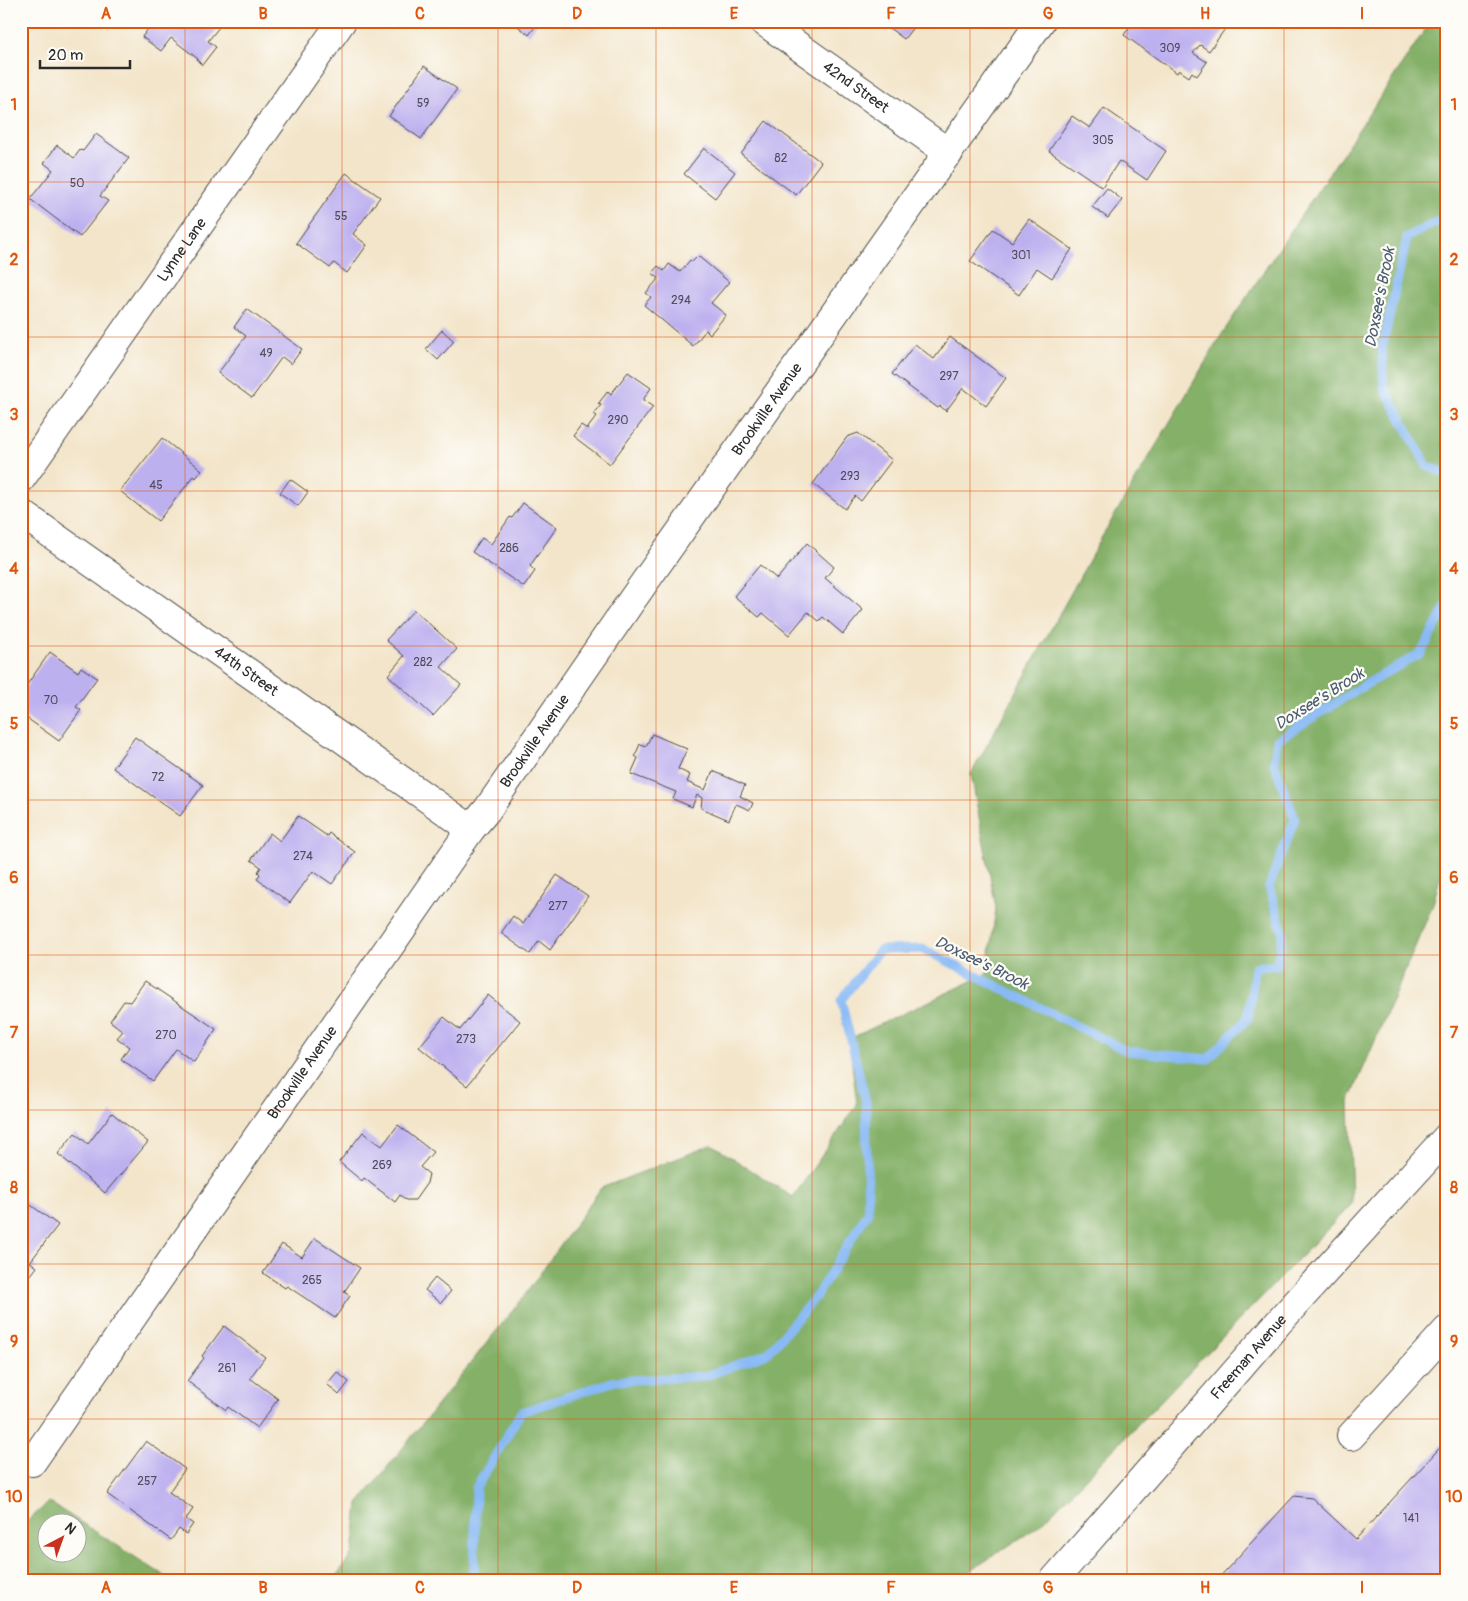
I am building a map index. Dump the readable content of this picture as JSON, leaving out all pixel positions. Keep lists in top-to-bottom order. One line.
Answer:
{"streets":{"street":["42nd Street","Lynne Lane","Brookville Avenue","44th Street","Freeman Avenue"]},"crossings":[["42nd Street","Brookville Avenue"],["Brookville Avenue","44th Street"]],"water":["Doxsee's Brook"],"house_numbers":["309","59","305","82","50","55","301","294","49","297","290","293","45","286","282","70","72","274","277","270","273","269","265","261","257","141"],"scale_bar":"20 m","north":"top right","grid":{"columns":["A","B","C","D","E","F","G","H","I"],"rows":["1","2","3","4","5","6","7","8","9","10"]}}
